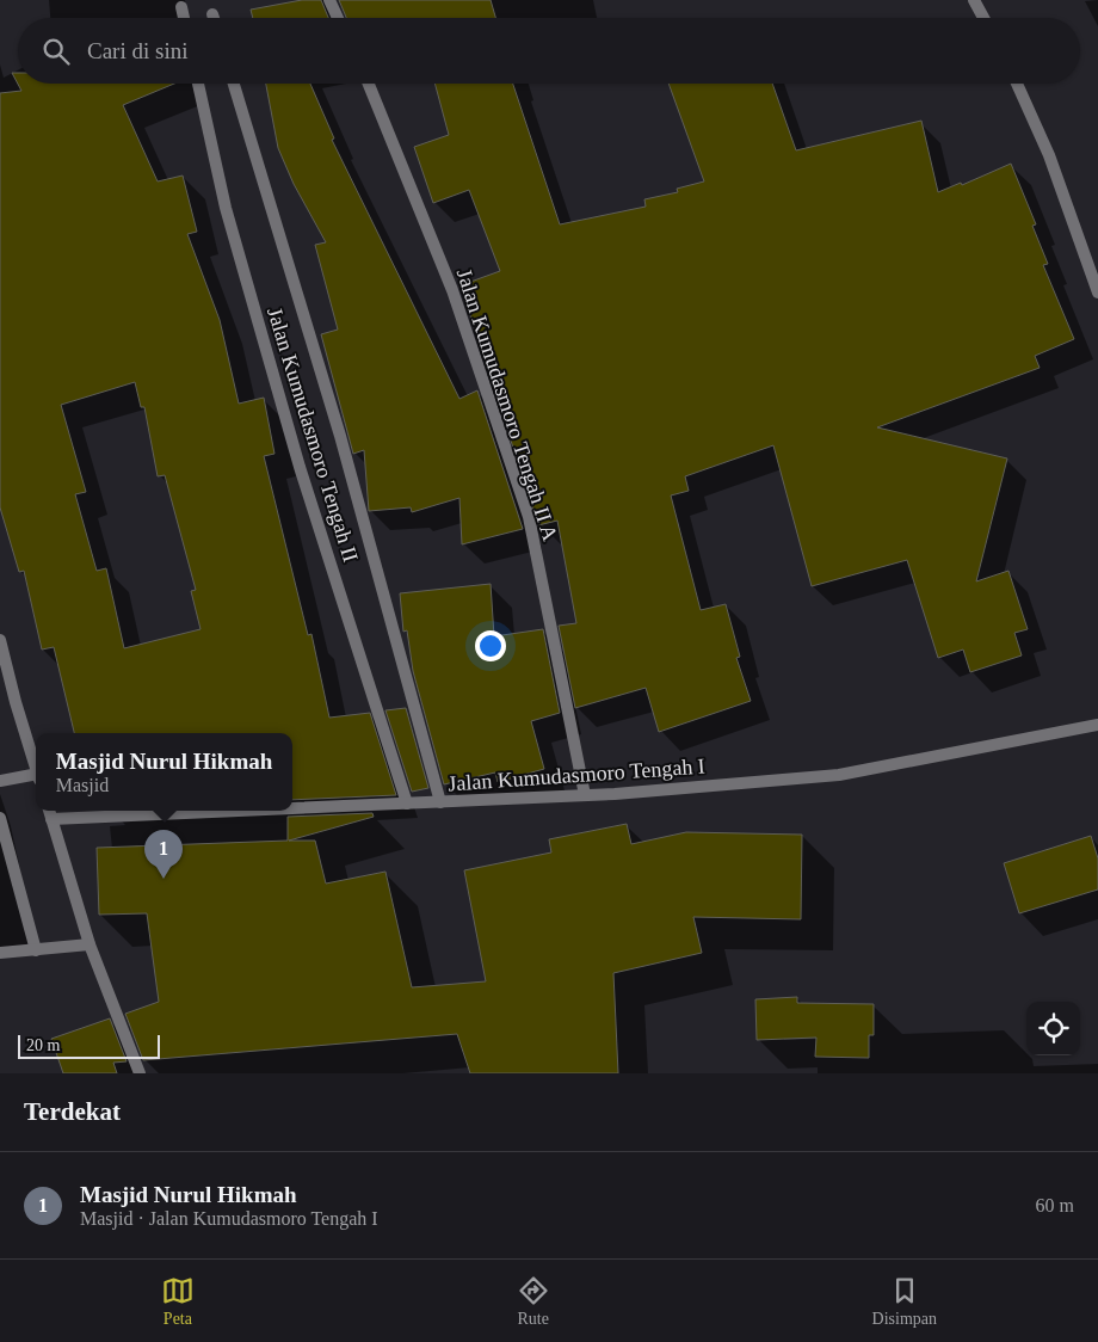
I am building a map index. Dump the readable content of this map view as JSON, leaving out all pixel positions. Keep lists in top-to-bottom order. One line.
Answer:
{"streets":{"street":["Jalan Kumudasmoro Tengah II A","Jalan Kumudasmoro Tengah II","Jalan Kumudasmoro Tengah I"]},"crossings":[["Jalan Kumudasmoro Tengah II A","Jalan Kumudasmoro Tengah I"],["Jalan Kumudasmoro Tengah II","Jalan Kumudasmoro Tengah I"]],"scale_bar":"20 m","page":{"search":"Cari di sini","popup":["Masjid Nurul Hikmah","Masjid"],"pins":"1","scale":"20 m","heading":"Terdekat","list":[{"mark":"1","name":"Masjid Nurul Hikmah","note":"Masjid · Jalan Kumudasmoro Tengah I","value":"60 m"}],"nav":["Peta","Rute","Disimpan"]}}
